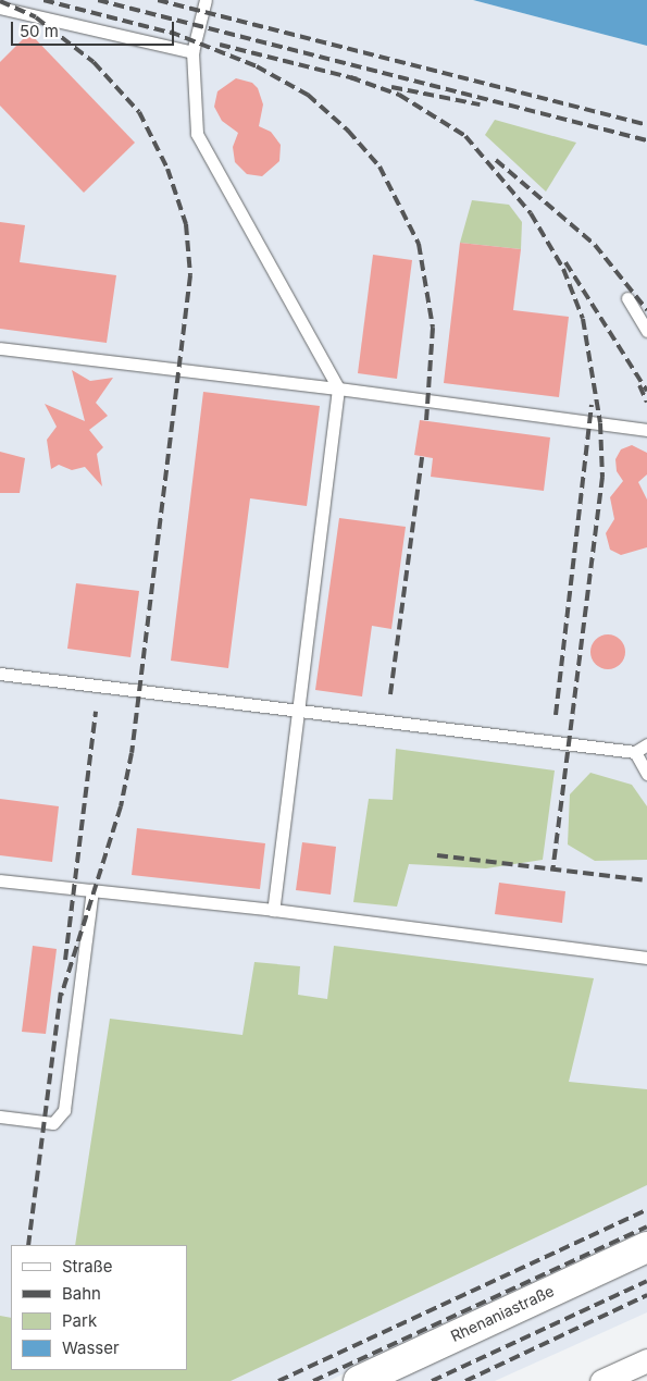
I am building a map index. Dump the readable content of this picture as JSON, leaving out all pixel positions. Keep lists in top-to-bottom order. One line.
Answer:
{"streets":{"street":["Rhenaniastraße"]},"legend":["Straße","Bahn","Park","Wasser"],"scale_bar":"50 m"}
